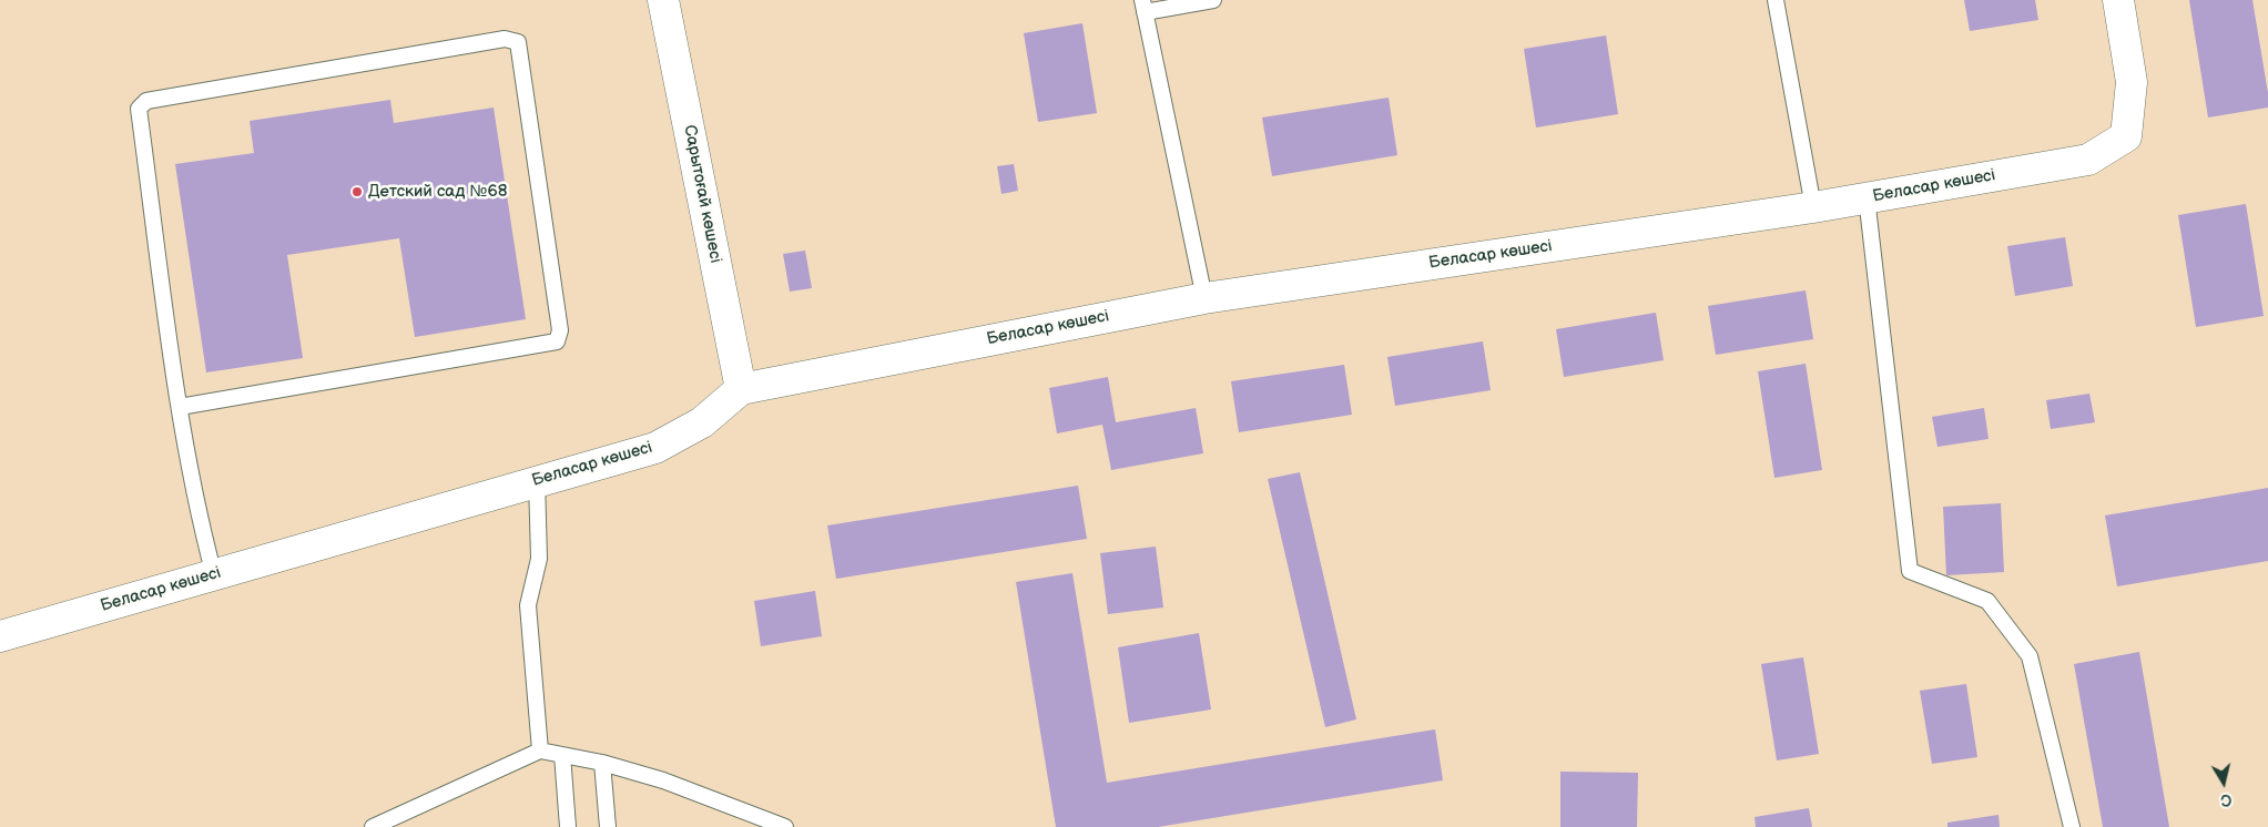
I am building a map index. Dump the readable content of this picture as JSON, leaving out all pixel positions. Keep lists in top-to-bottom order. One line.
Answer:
{"streets":{"street":["Беласар көшесі","Сарытоғай көшесі"]},"crossings":[["Беласар көшесі","Сарытоғай көшесі"]],"places":["Детский сад №68"],"north":"bottom"}
